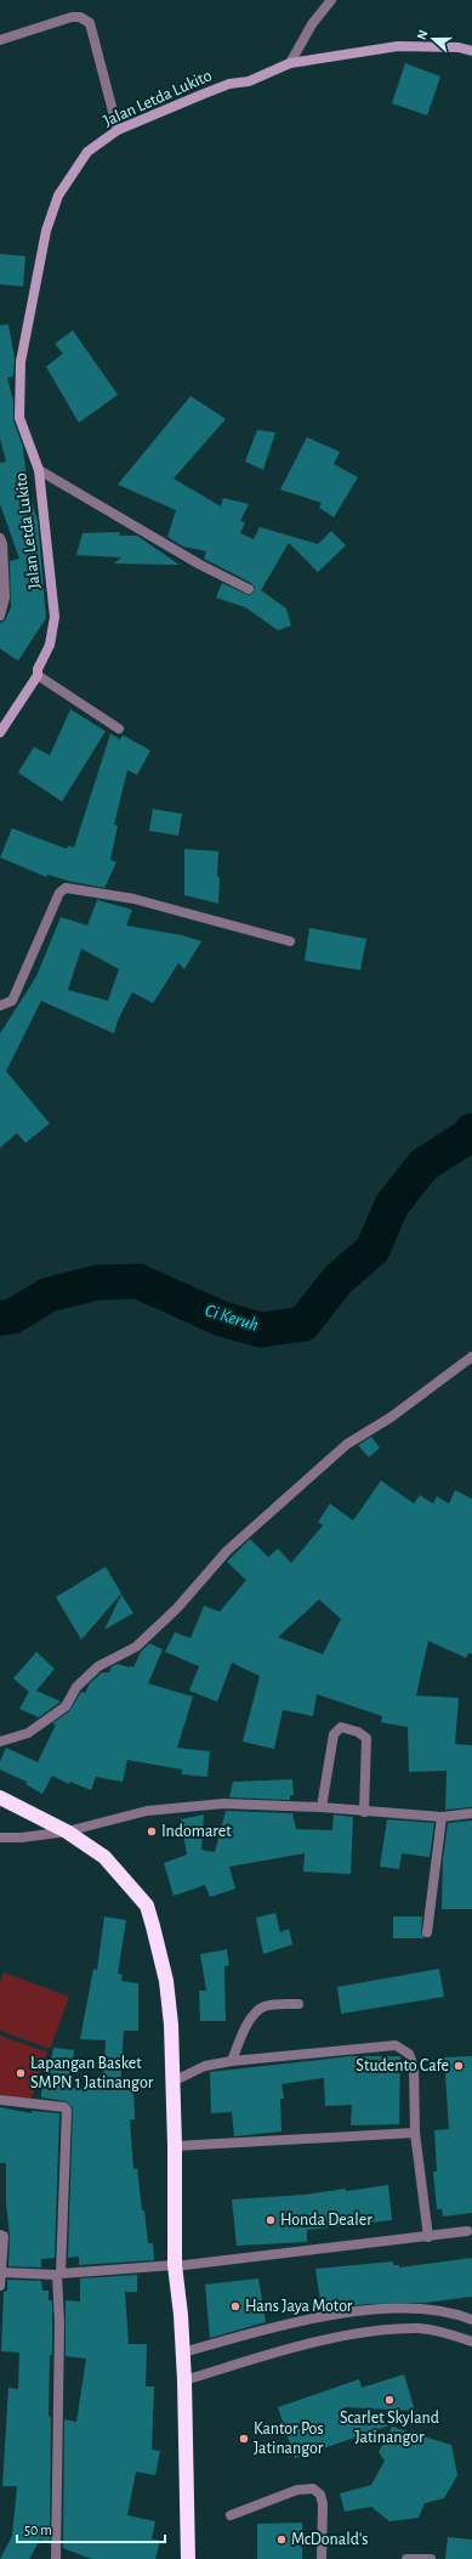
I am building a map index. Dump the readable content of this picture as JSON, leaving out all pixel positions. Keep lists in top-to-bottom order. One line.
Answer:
{"streets":{"street":["Jalan Letda Lukito"]},"water":["Ci Keruh"],"places":["Indomaret","Studento Cafe","Lapangan Basket SMPN 1 Jatinangor","Honda Dealer","Hans Jaya Motor","Scarlet Skyland Jatinangor","Kantor Pos Jatinangor","McDonald's"],"scale_bar":"50 m","north":"left"}
